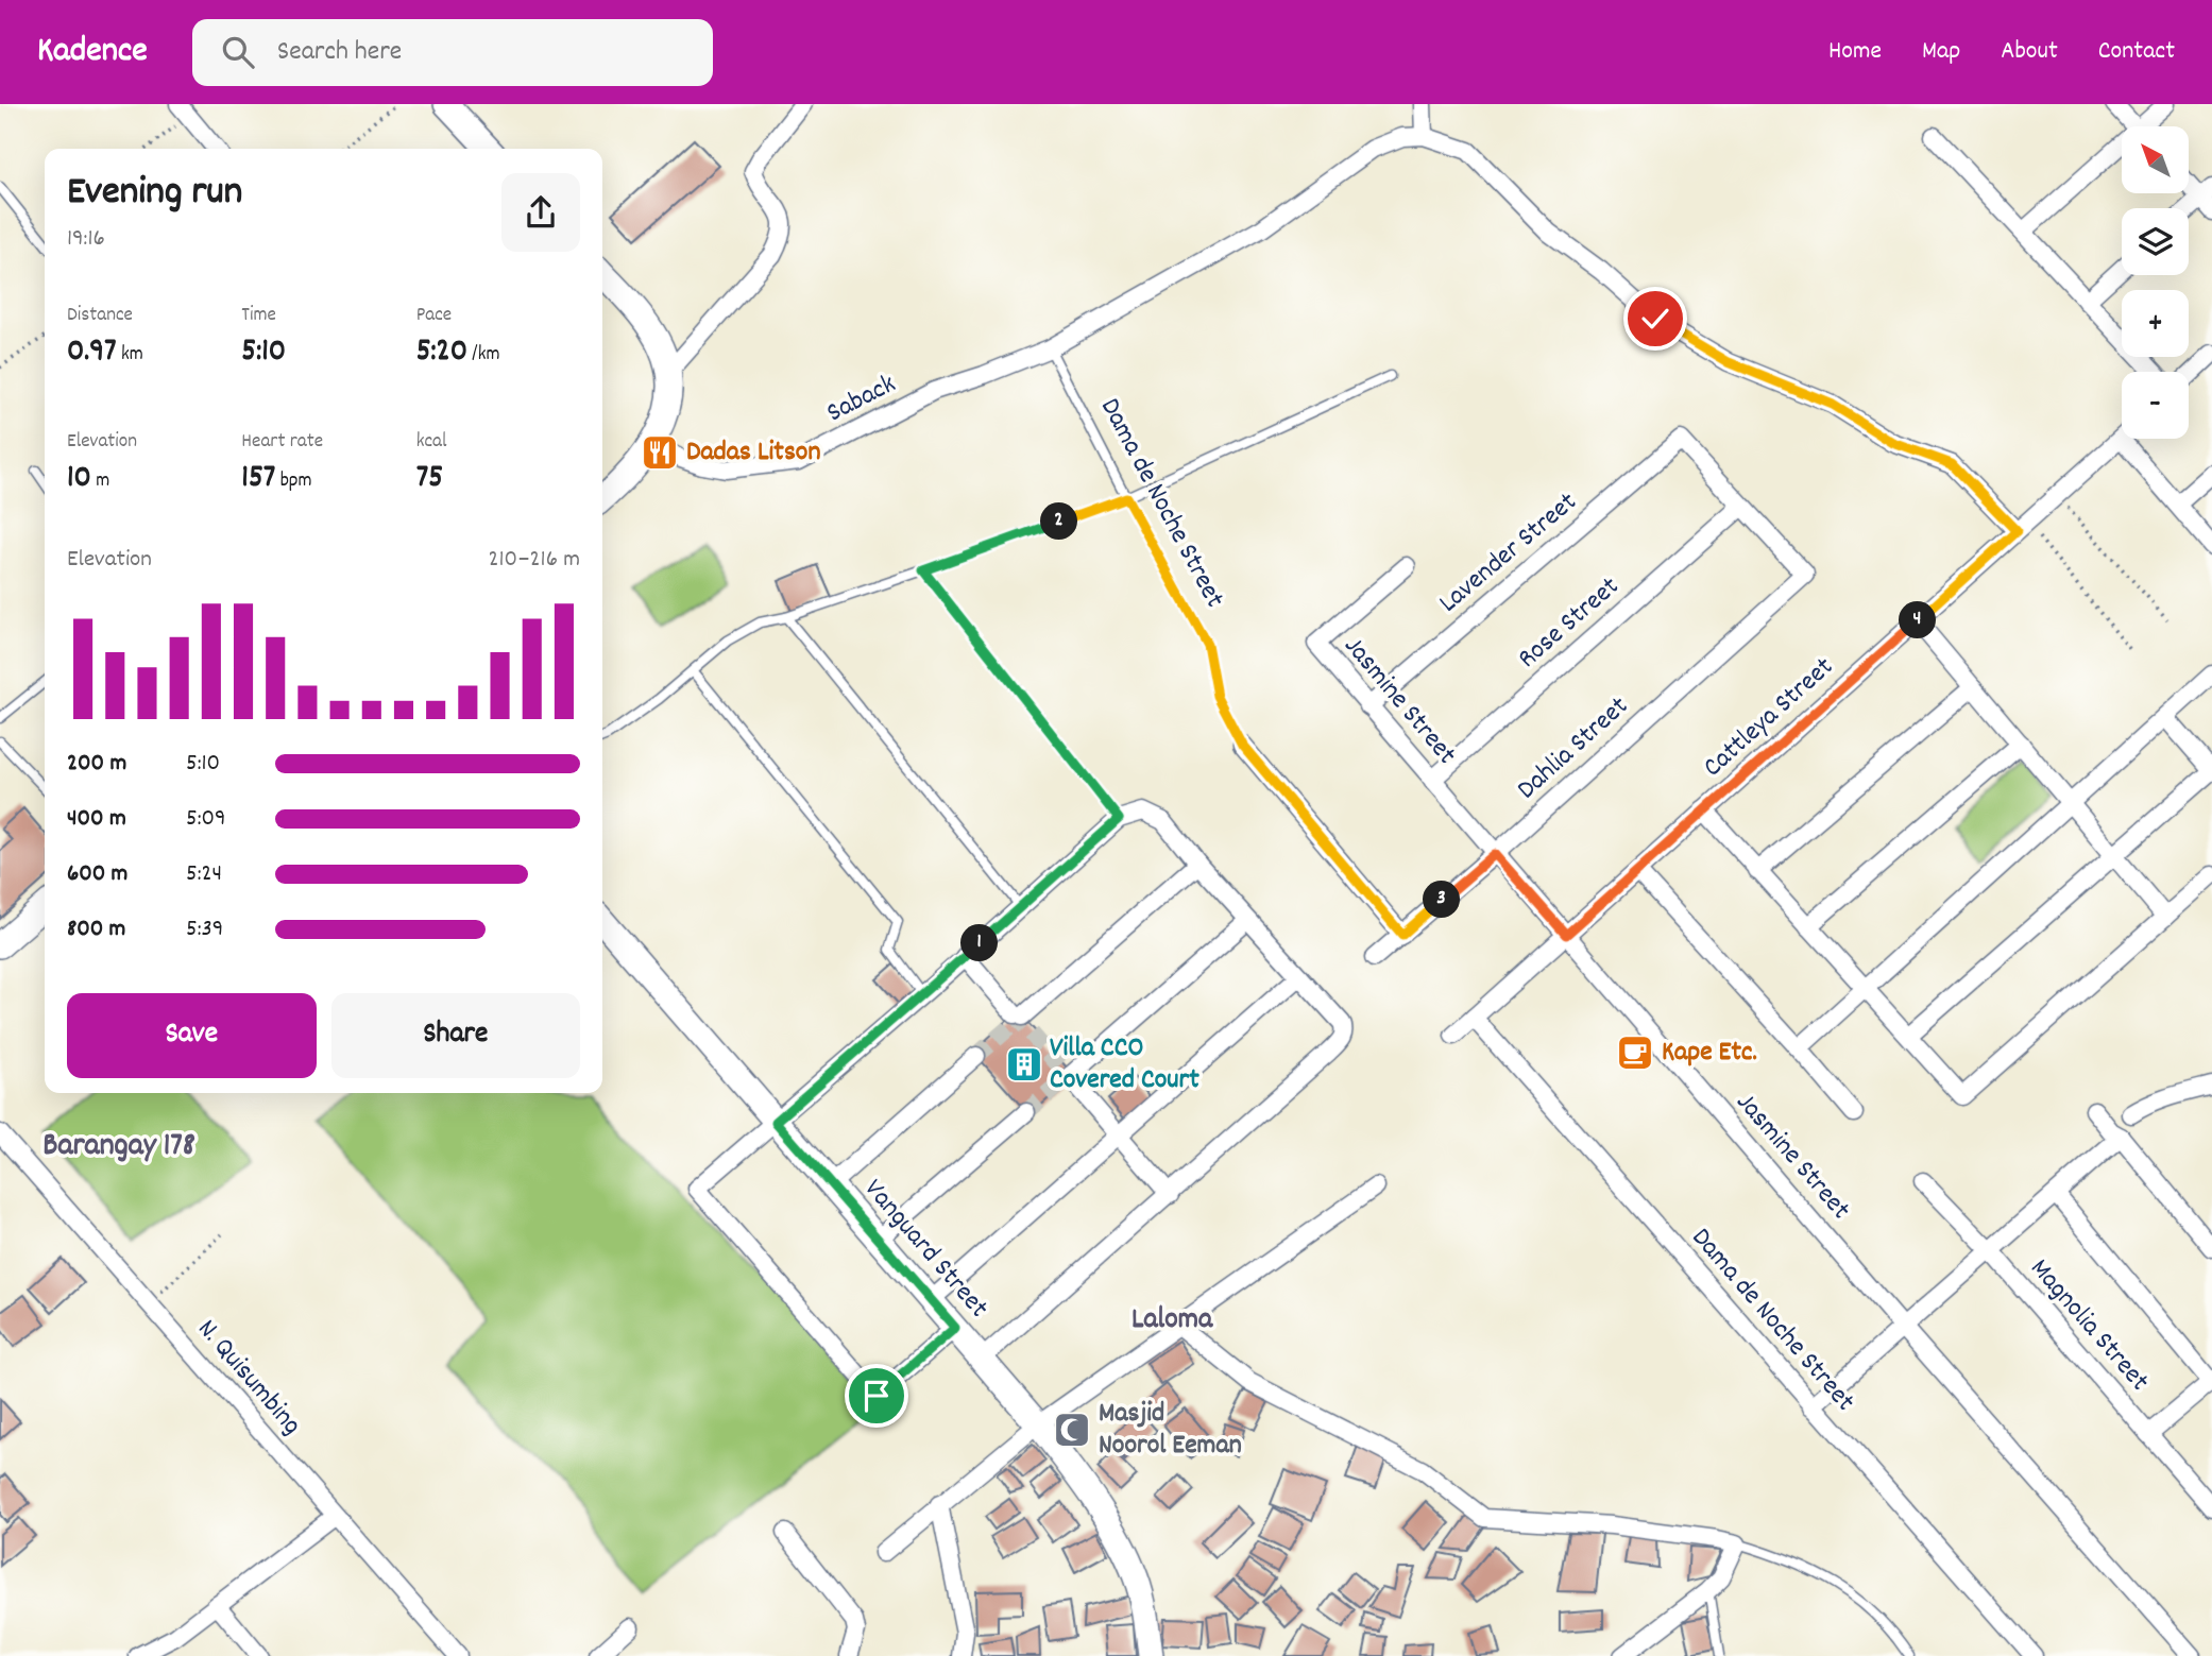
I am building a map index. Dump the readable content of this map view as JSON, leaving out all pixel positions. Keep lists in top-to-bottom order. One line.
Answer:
{"streets":{"street":["Saback","Dama de Noche Street","Lavender Street","Rose Street","Jasmine Street","Cattleya Street","Dahlia Street","Vanguard Street","Magnolia Street","N. Quisumbing"]},"crossings":[["Saback","Dama de Noche Street"],["Dama de Noche Street","Cattleya Street"],["Dama de Noche Street","Dahlia Street"],["Lavender Street","Rose Street"],["Lavender Street","Jasmine Street"],["Lavender Street","Dahlia Street"],["Rose Street","Jasmine Street"],["Rose Street","Dahlia Street"],["Jasmine Street","Cattleya Street"],["Jasmine Street","Dahlia Street"]],"districts":["Barangay 178","Laloma"],"places":{"restaurant":["Dadas Litson"],"cafe":["Kape Etc."],"building":["Villa CCO Covered Court"],"mosque":["Masjid Noorol Eeman"]},"north":"top left","page":{"header":"Kadence","search":"Search here","nav":["Home","Map","About","Contact"],"map_buttons":["+","−"],"heading":["Evening run","19:16"],"stats":[["Distance","0.97 km"],["Time","5:10"],["Pace","5:20 /km"],["Elevation","10 m"],["Heart rate","157 bpm"],["kcal","75"]],"pins":["2","4","3","1"],"chart":["Elevation","210–216 m"],"list":[{"name":"200 m","note":"5:10"},{"name":"400 m","note":"5:09"},{"name":"600 m","note":"5:24"},{"name":"800 m","note":"5:39"}],"buttons":["Save","Share"]}}
